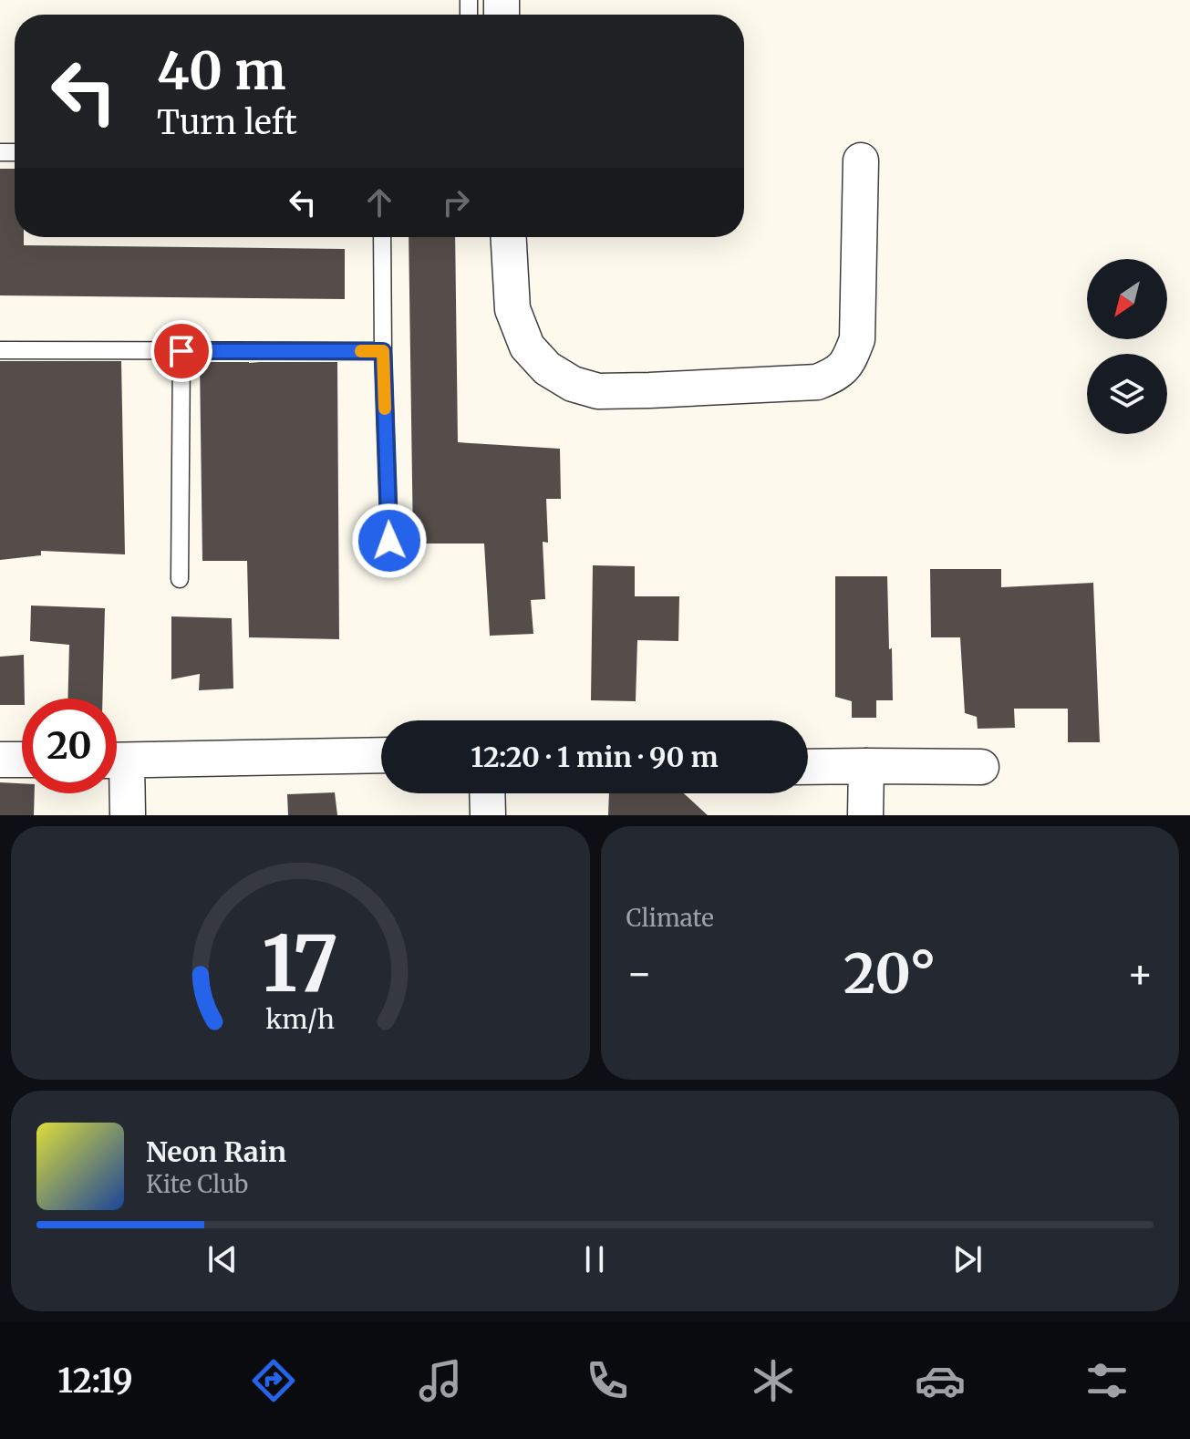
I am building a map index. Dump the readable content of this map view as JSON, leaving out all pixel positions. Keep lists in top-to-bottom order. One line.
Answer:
{"north":"bottom left","page":{"turn":["40 m","Turn left"],"limit":"20","trip":"12:20 · 1 min · 90 m","tile":"Climate","heat":["−","20°","+"],"song":["Neon Rain","Kite Club"],"tabs":"12:19","gauge":["17","km/h"]}}
